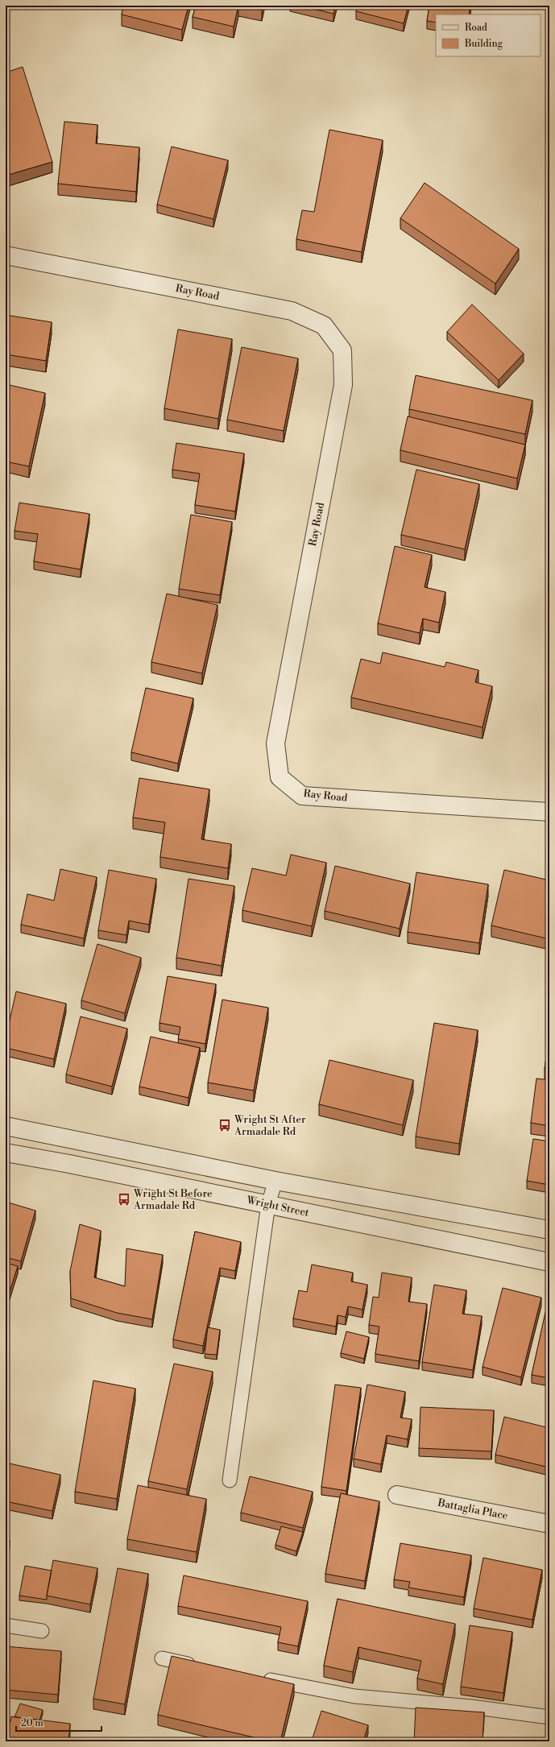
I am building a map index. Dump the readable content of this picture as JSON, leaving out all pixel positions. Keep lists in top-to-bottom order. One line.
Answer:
{"streets":{"street":["Ray Road","Wright Street","Battaglia Place"]},"places":{"bus stop":["Wright St After Armadale Rd","Wright St Before Armadale Rd"]},"legend":["Road","Building"],"scale_bar":"20 m"}
